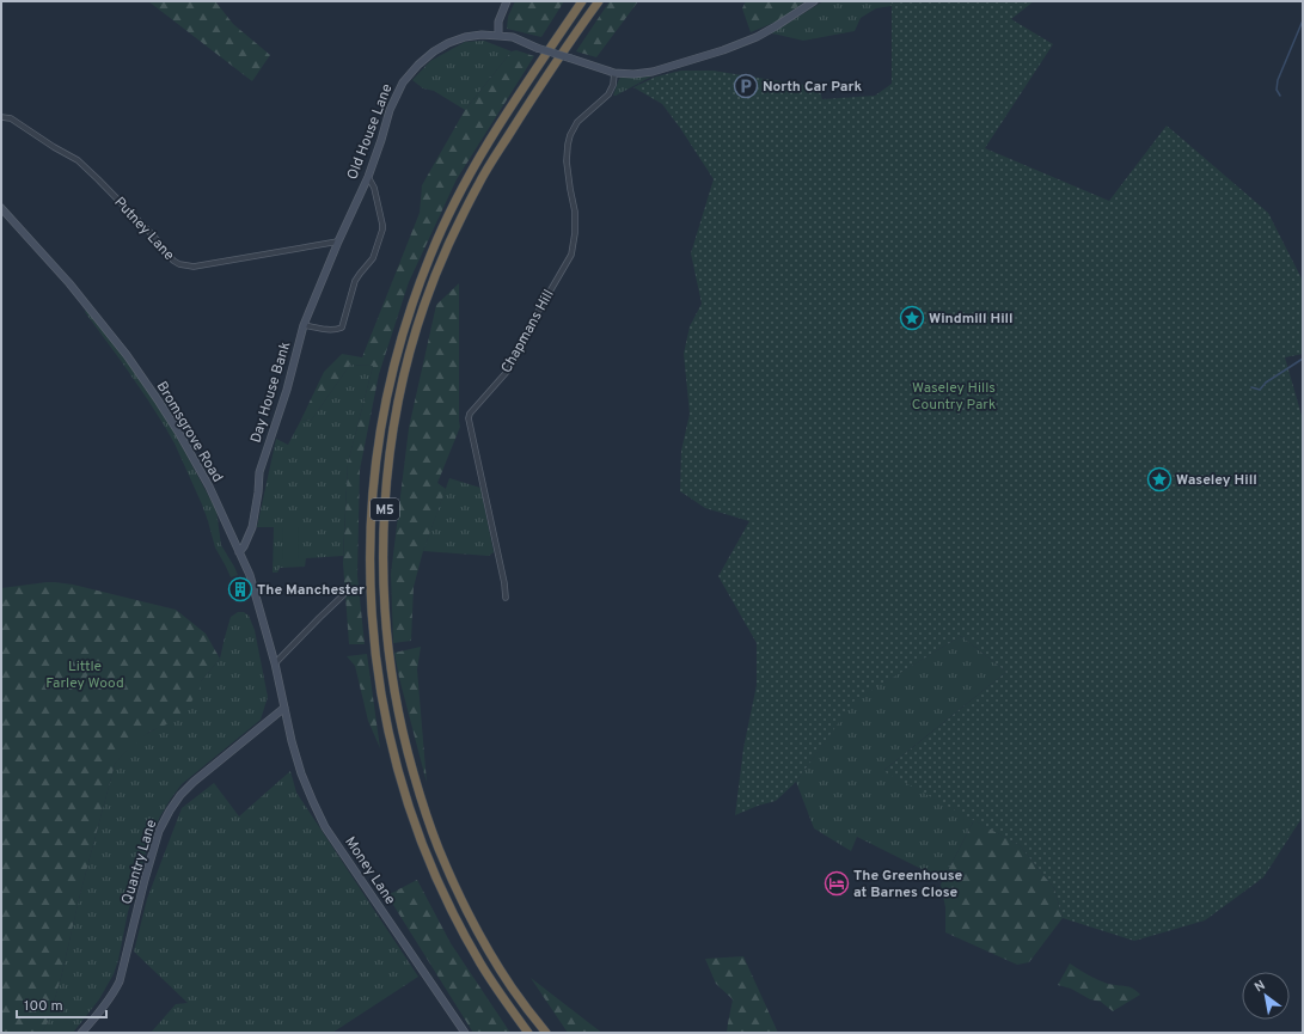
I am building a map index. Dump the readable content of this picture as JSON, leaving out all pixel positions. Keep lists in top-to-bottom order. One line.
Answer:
{"streets":{"highway":["M5"],"street":["Old House Lane","Putney Lane","Chapmans Hill","Day House Bank","Bromsgrove Road","Quantry Lane","Money Lane"]},"crossings":[["Old House Lane","Putney Lane"],["Old House Lane","Chapmans Hill"],["Old House Lane","Day House Bank"],["Putney Lane","Day House Bank"],["Day House Bank","Bromsgrove Road"],["Bromsgrove Road","Quantry Lane"],["Bromsgrove Road","Money Lane"],["Quantry Lane","Money Lane"]],"parks":["Waseley Hills Country Park","Little Farley Wood"],"places":{"parking":["North Car Park"],"place":["Windmill Hill","Waseley Hill"],"building":["The Manchester"],"hotel":["The Greenhouse at Barnes Close"]},"scale_bar":"100 m","north":"top left"}
